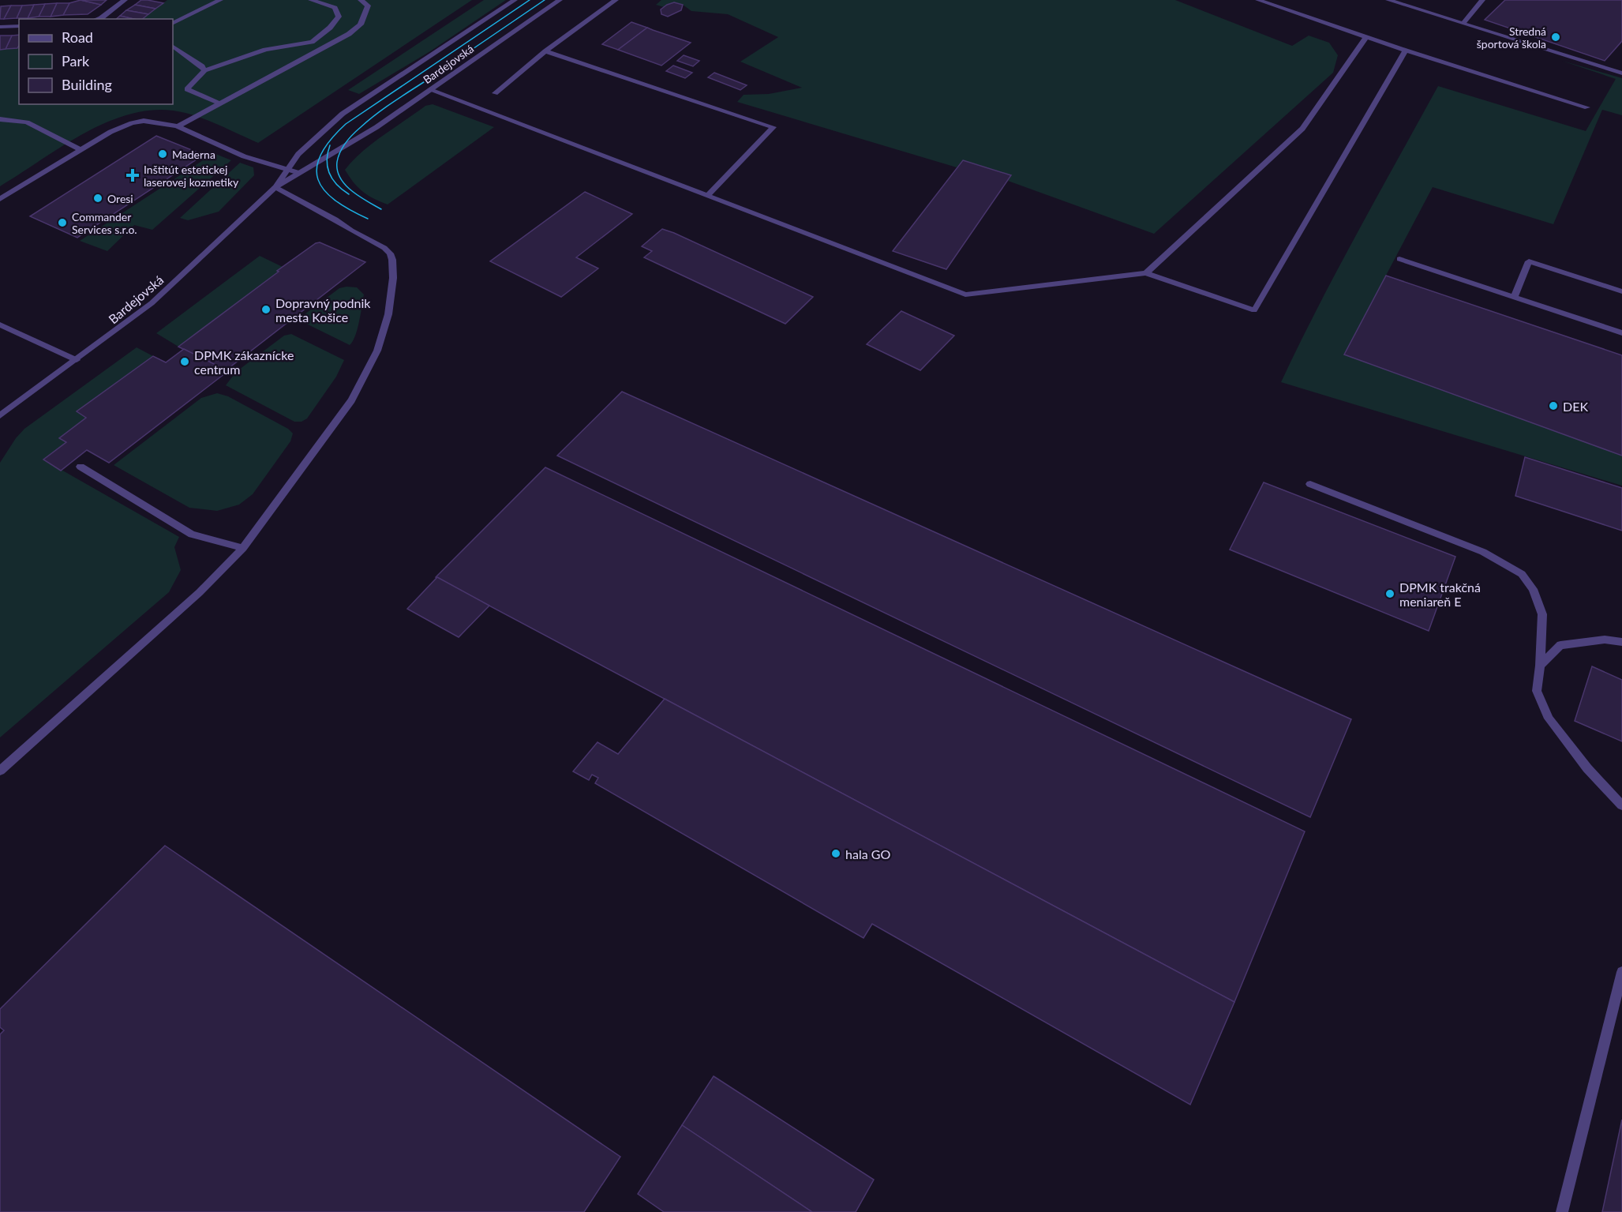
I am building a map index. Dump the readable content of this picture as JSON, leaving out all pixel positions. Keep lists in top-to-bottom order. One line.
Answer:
{"streets":{"street":["Bardejovská"]},"places":{"other":["Stredná športová škola","Maderna","Oresi","Commander Services s.r.o.","Dopravný podnik mesta Košice","DPMK zákaznícke centrum","DEK","DPMK trakčná meniareň E","hala GO"],"health":["Inštitút estetickej laserovej kozmetiky"]},"legend":["Road","Park","Building"]}
